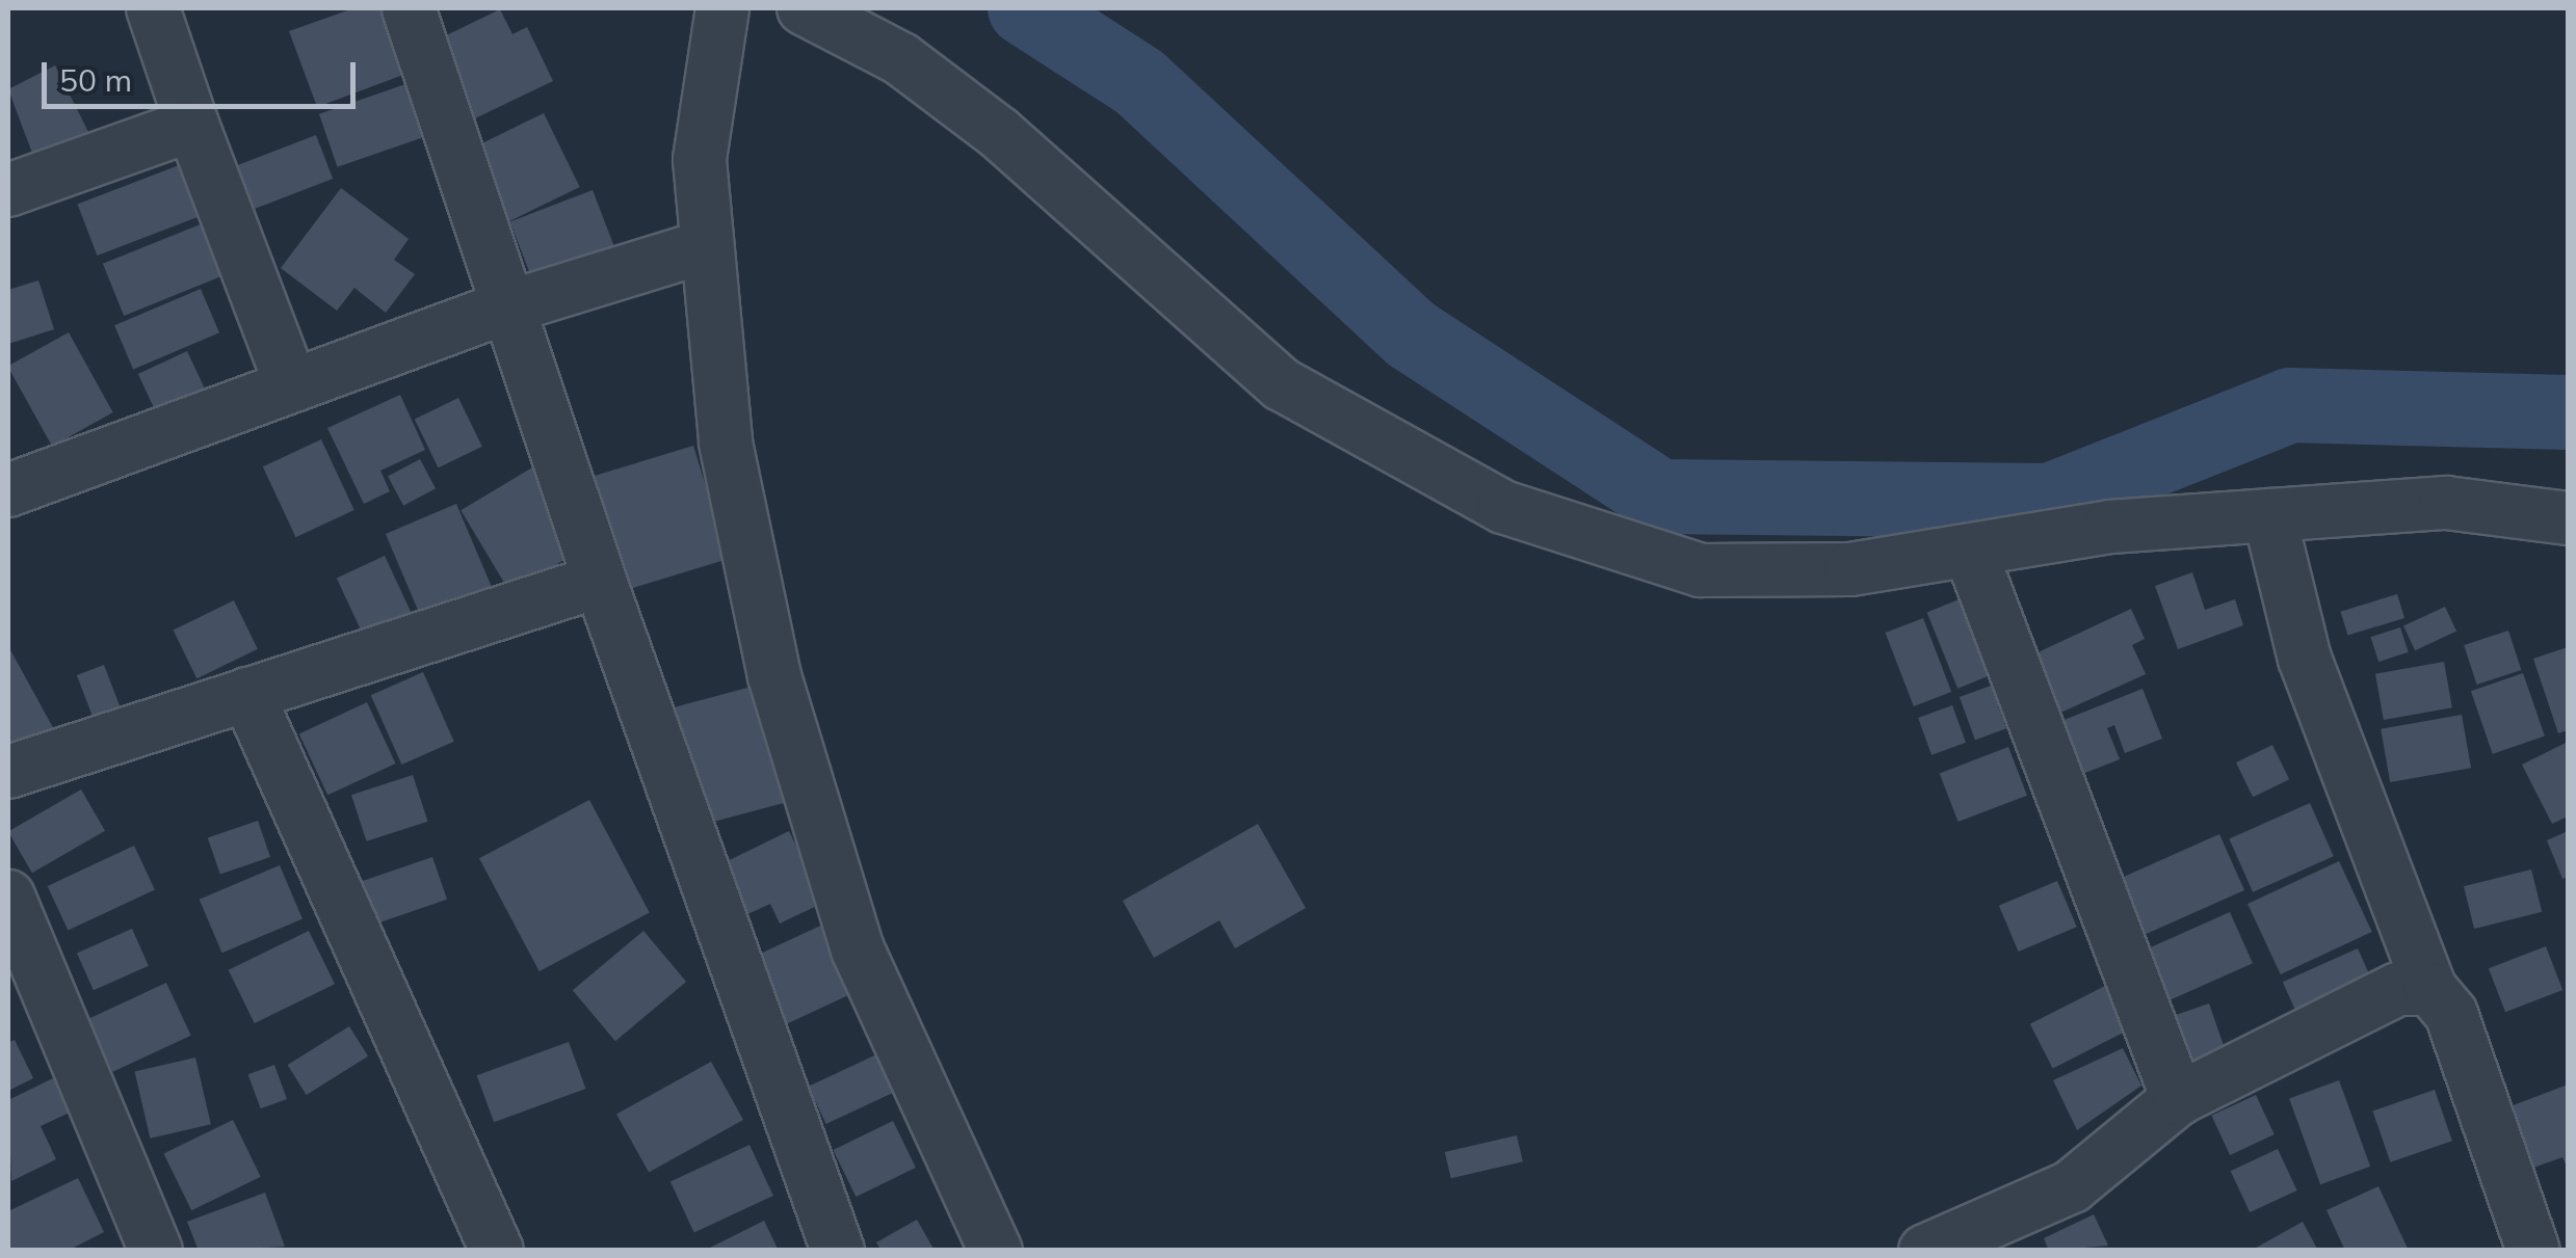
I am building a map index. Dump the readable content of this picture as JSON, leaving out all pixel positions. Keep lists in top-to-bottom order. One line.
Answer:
{"scale_bar":"50 m"}
